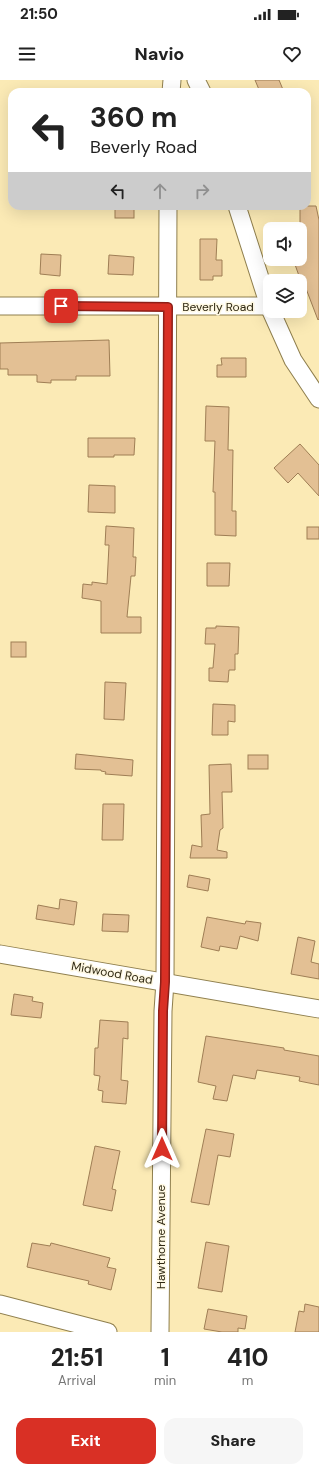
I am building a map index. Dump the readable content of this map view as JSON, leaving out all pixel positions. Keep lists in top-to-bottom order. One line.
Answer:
{"streets":{"street":["Beverly Road","Midwood Road","Hawthorne Avenue"]},"crossings":[["Beverly Road","Hawthorne Avenue"],["Midwood Road","Hawthorne Avenue"]],"page":{"status":"21:50","header":"Navio","turn":["360 m","Beverly Road"],"eta":["21:51","Arrival","1","min","410","m"],"buttons":["Exit","Share"]}}
